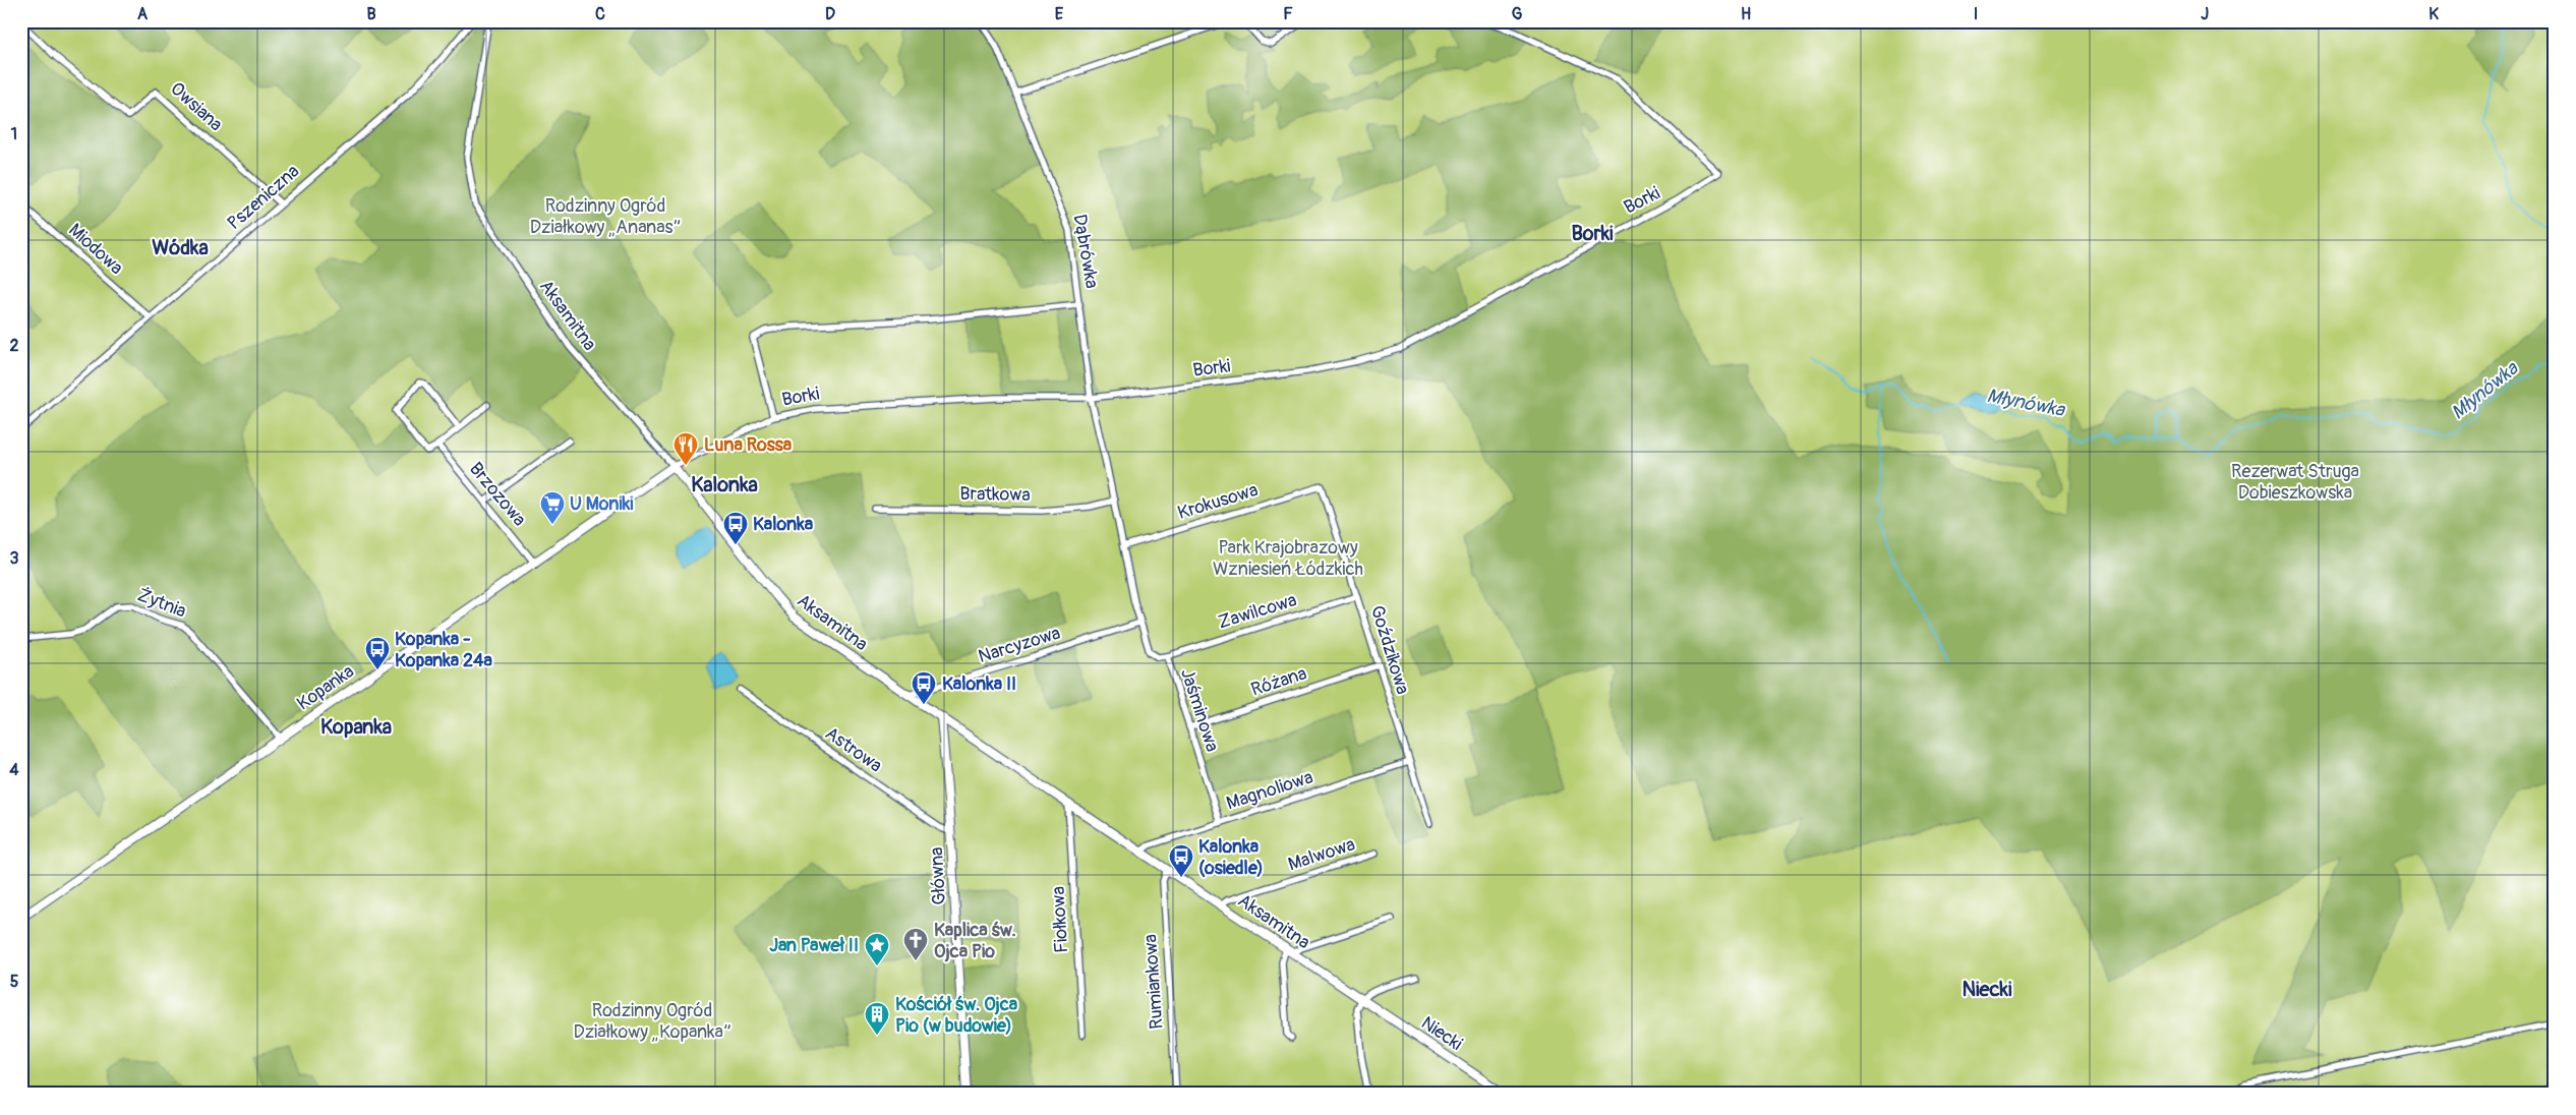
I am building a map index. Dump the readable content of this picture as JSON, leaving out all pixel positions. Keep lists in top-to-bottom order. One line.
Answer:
{"streets":{"street":["Owsiana","Pszeniczna","Borki","Miodowa","Dąbrówka","Aksamitna","Brzozowa","Bratkowa","Krokusowa","Żytnia","Zawilcowa","Narcyzowa","Goździkowa","Różana","Kopanka","Jaśminowa","Astrowa","Magnoliowa","Malwowa","Główna","Fiołkowa","Rumiankowa","Niecki"]},"crossings":[["Owsiana","Pszeniczna"],["Pszeniczna","Miodowa"],["Borki","Dąbrówka"],["Borki","Aksamitna"],["Borki","Kopanka"],["Dąbrówka","Bratkowa"],["Dąbrówka","Jaśminowa"],["Aksamitna","Narcyzowa"],["Aksamitna","Kopanka"],["Aksamitna","Magnoliowa"],["Aksamitna","Malwowa"],["Aksamitna","Główna"],["Aksamitna","Fiołkowa"],["Aksamitna","Rumiankowa"],["Aksamitna","Niecki"],["Brzozowa","Kopanka"],["Bratkowa","Jaśminowa"],["Krokusowa","Goździkowa"],["Krokusowa","Jaśminowa"],["Żytnia","Kopanka"],["Zawilcowa","Goździkowa"],["Zawilcowa","Jaśminowa"],["Narcyzowa","Jaśminowa"],["Goździkowa","Różana"],["Goździkowa","Magnoliowa"],["Różana","Jaśminowa"],["Jaśminowa","Magnoliowa"],["Astrowa","Główna"]],"districts":["Borki","Wódka","Kalonka","Kopanka","Niecki"],"water":["Młynówka"],"parks":["Rodzinny Ogród Działkowy „Ananas”","Rezerwat Struga Dobieszkowska","Park Krajobrazowy Wzniesień Łódzkich","Rodzinny Ogród Działkowy „Kopanka”"],"places":{"restaurant":["Luna Rossa"],"supermarket":["U Moniki"],"bus stop":["Kalonka","Kopanka - Kopanka 24a","Kalonka II","Kalonka (osiedle)"],"church":["Kaplica św. Ojca Pio"],"place":["Jan Paweł II"],"building":["Kościół św. Ojca Pio (w budowie)"]},"grid":{"columns":["A","B","C","D","E","F","G","H","I","J","K"],"rows":["1","2","3","4","5"]}}
